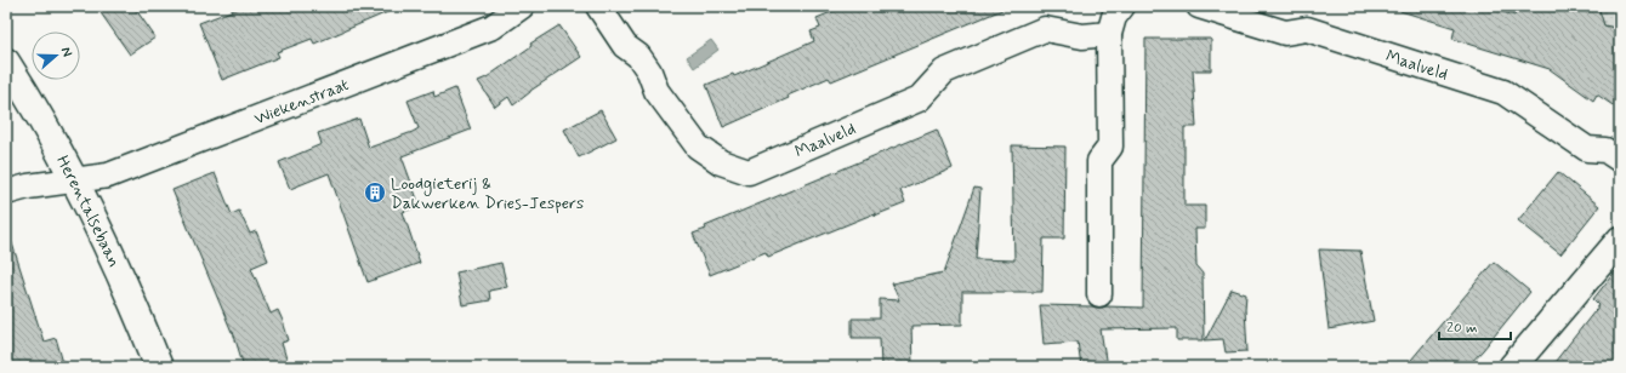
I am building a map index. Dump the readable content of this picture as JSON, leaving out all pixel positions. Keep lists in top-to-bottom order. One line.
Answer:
{"streets":{"main road":["Herentalsebaan"],"street":["Maalveld","Wiekenstraat"]},"crossings":[["Wiekenstraat","Herentalsebaan"]],"places":{"building":["Loodgieterij & Dakwerken Dries-Jespers"]},"scale_bar":"20 m","north":"right"}
